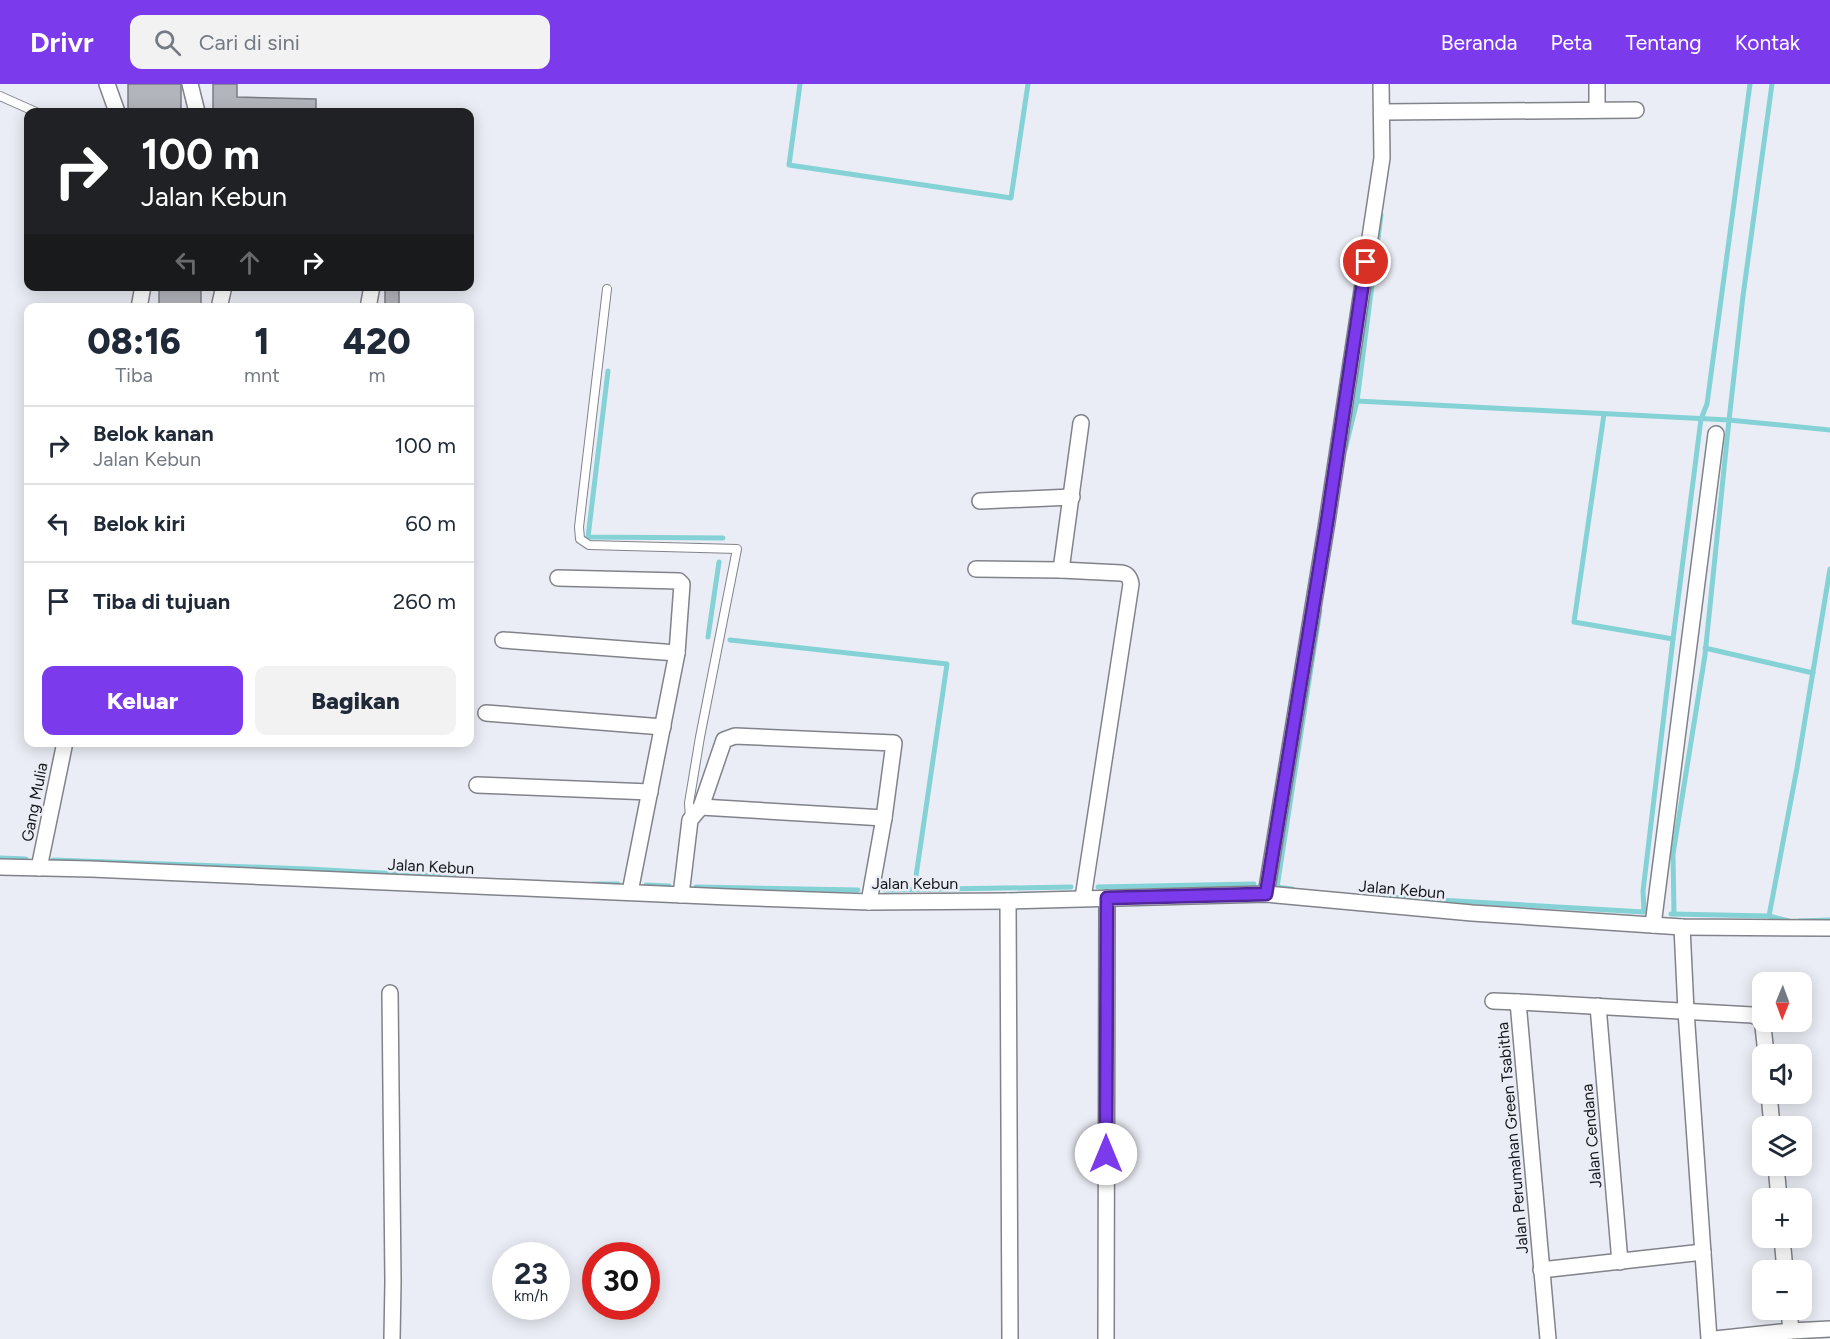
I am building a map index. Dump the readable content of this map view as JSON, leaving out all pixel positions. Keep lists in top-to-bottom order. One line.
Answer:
{"streets":{"street":["Gang Mulia","Jalan Kebun","Jalan Cendana","Jalan Perumahan Green Tsabitha"]},"crossings":[["Gang Mulia","Jalan Kebun"],["Jalan Cendana","Jalan Perumahan Green Tsabitha"]],"north":"bottom","page":{"header":"Drivr","search":"Cari di sini","nav":["Beranda","Peta","Tentang","Kontak"],"turn":["100 m","Jalan Kebun"],"eta":["08:16","Tiba","1","mnt","420","m"],"list":[{"name":"Belok kanan","note":"Jalan Kebun","value":"100 m"},{"name":"Belok kiri","value":"60 m"},{"name":"Tiba di tujuan","value":"260 m"}],"buttons":["Keluar","Bagikan"],"map_buttons":["+","−"],"speed":"23 km/h","limit":"30"}}
